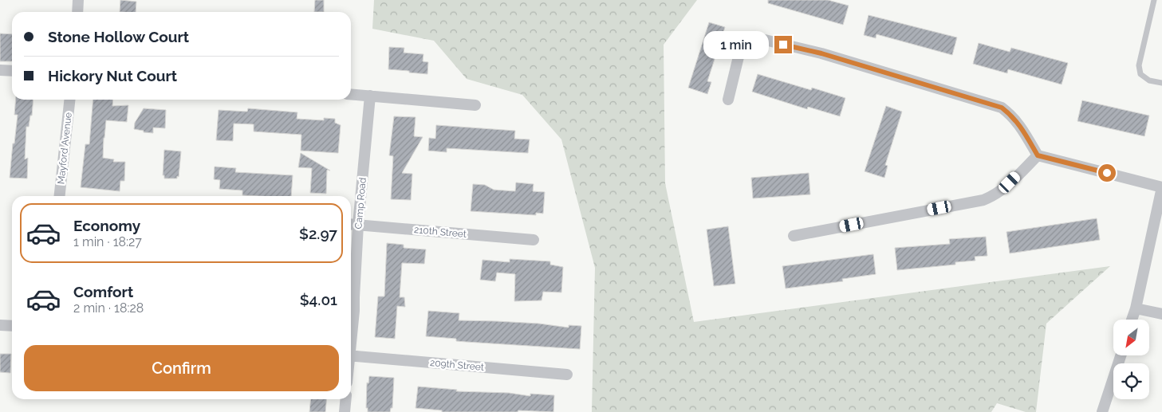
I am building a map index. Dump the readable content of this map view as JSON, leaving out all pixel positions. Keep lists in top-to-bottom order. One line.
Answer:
{"streets":{"street":["Mayford Avenue","Camp Road","210th Street","209th Street"]},"crossings":[["Camp Road","210th Street"]],"north":"bottom left","page":{"banner":["Stone Hollow Court","Hickory Nut Court"],"bubble":"1 min","list":[{"name":"Economy","note":"1 min · 18:27","value":"$2.97"},{"name":"Comfort","note":"2 min · 18:28","value":"$4.01"}],"buttons":"Confirm"}}
